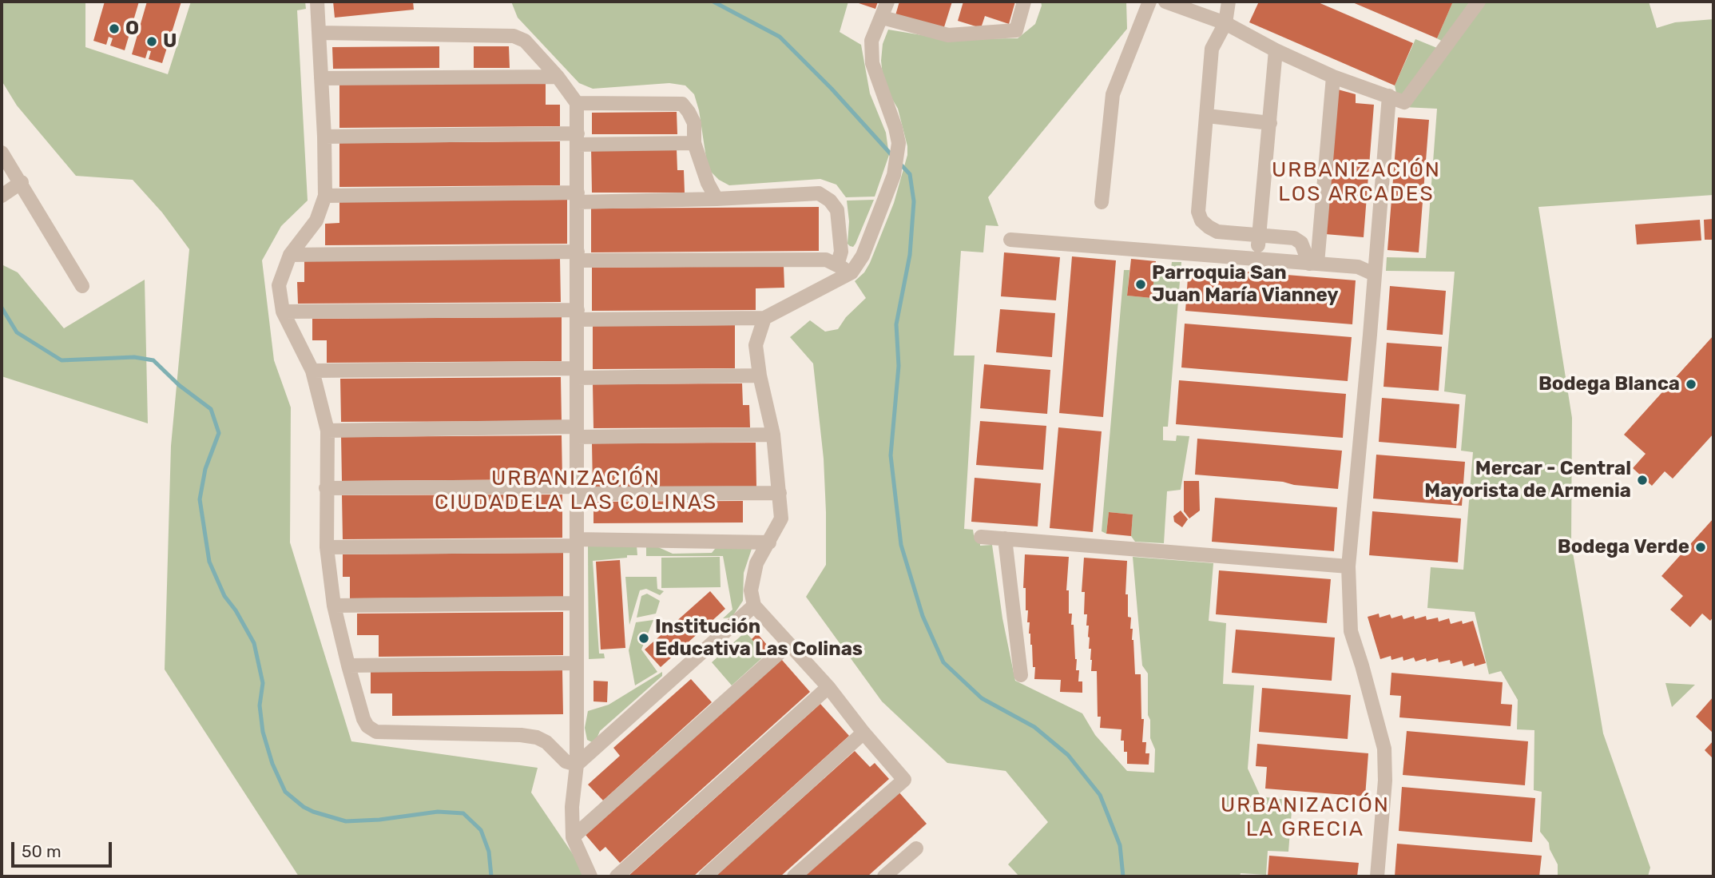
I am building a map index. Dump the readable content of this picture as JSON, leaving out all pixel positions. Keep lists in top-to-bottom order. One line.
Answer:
{"districts":["URBANIZACIÓN LOS ARCADES","URBANIZACIÓN CIUDADELA LAS COLINAS","URBANIZACIÓN LA GRECIA"],"places":["O","U","Parroquia San Juan María Vianney","Bodega Blanca","Mercar - Central Mayorista de Armenia","Bodega Verde","Institución Educativa Las Colinas"],"scale_bar":"50 m"}
